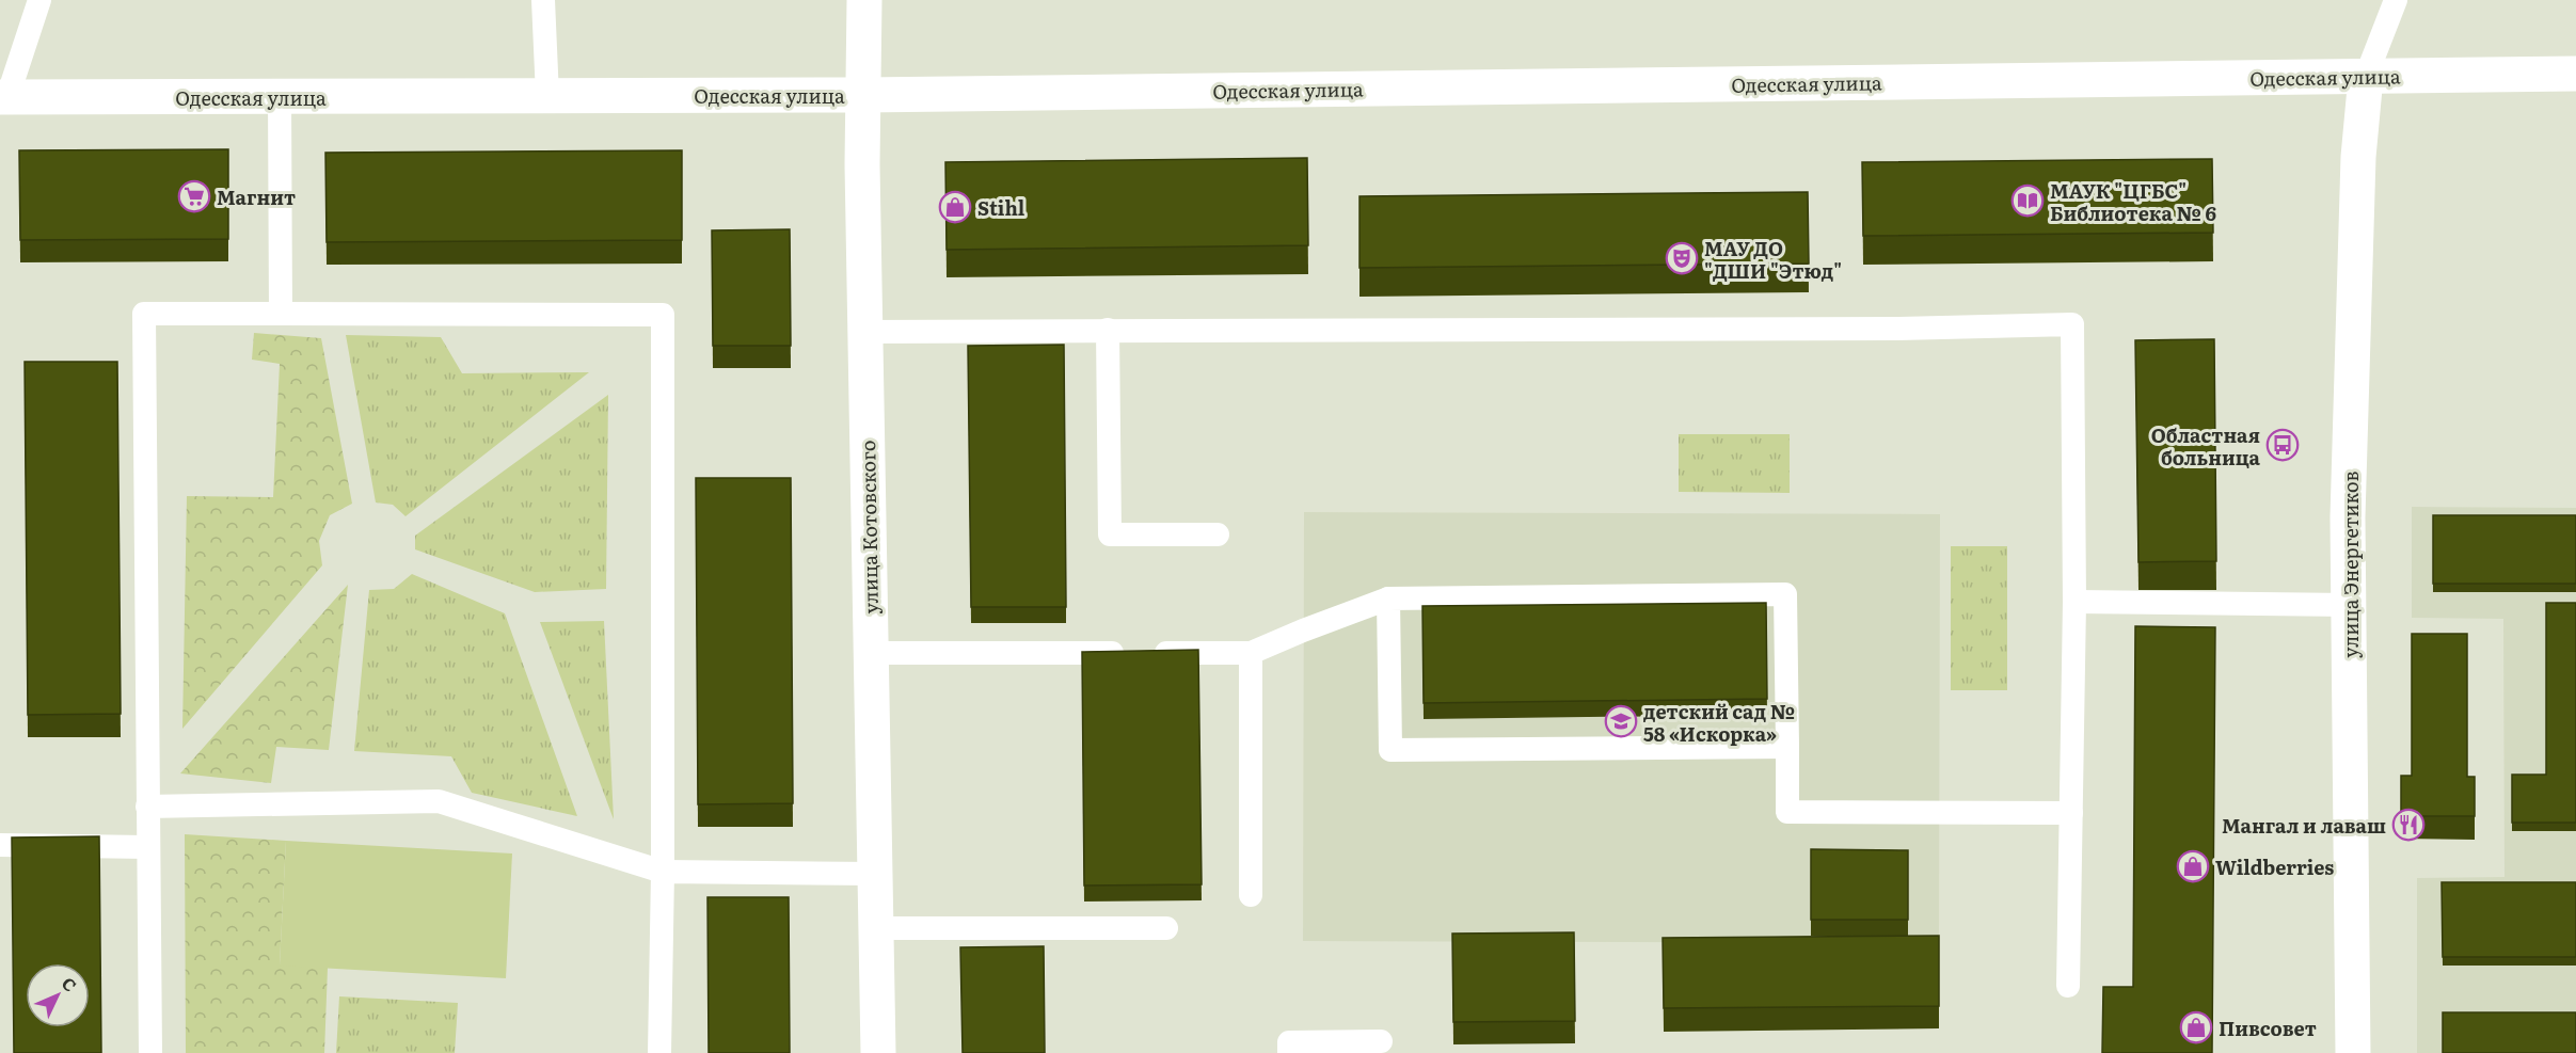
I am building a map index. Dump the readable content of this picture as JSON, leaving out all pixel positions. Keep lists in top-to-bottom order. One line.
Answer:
{"streets":{"street":["Одесская улица","улица Котовского","улица Энергетиков"]},"crossings":[["Одесская улица","улица Котовского"],["Одесская улица","улица Энергетиков"]],"places":{"supermarket":["Магнит"],"library":["МАУК \"ЦГБС\" Библиотека № 6"],"shop":["Stihl","Wildberries","Пивсовет"],"theatre":["МАУ ДО \"ДШИ \"Этюд\""],"bus stop":["Областная больница"],"school or university":["детский сад № 58 «Искорка»"],"restaurant":["Мангал и лаваш"]},"north":"top right"}
